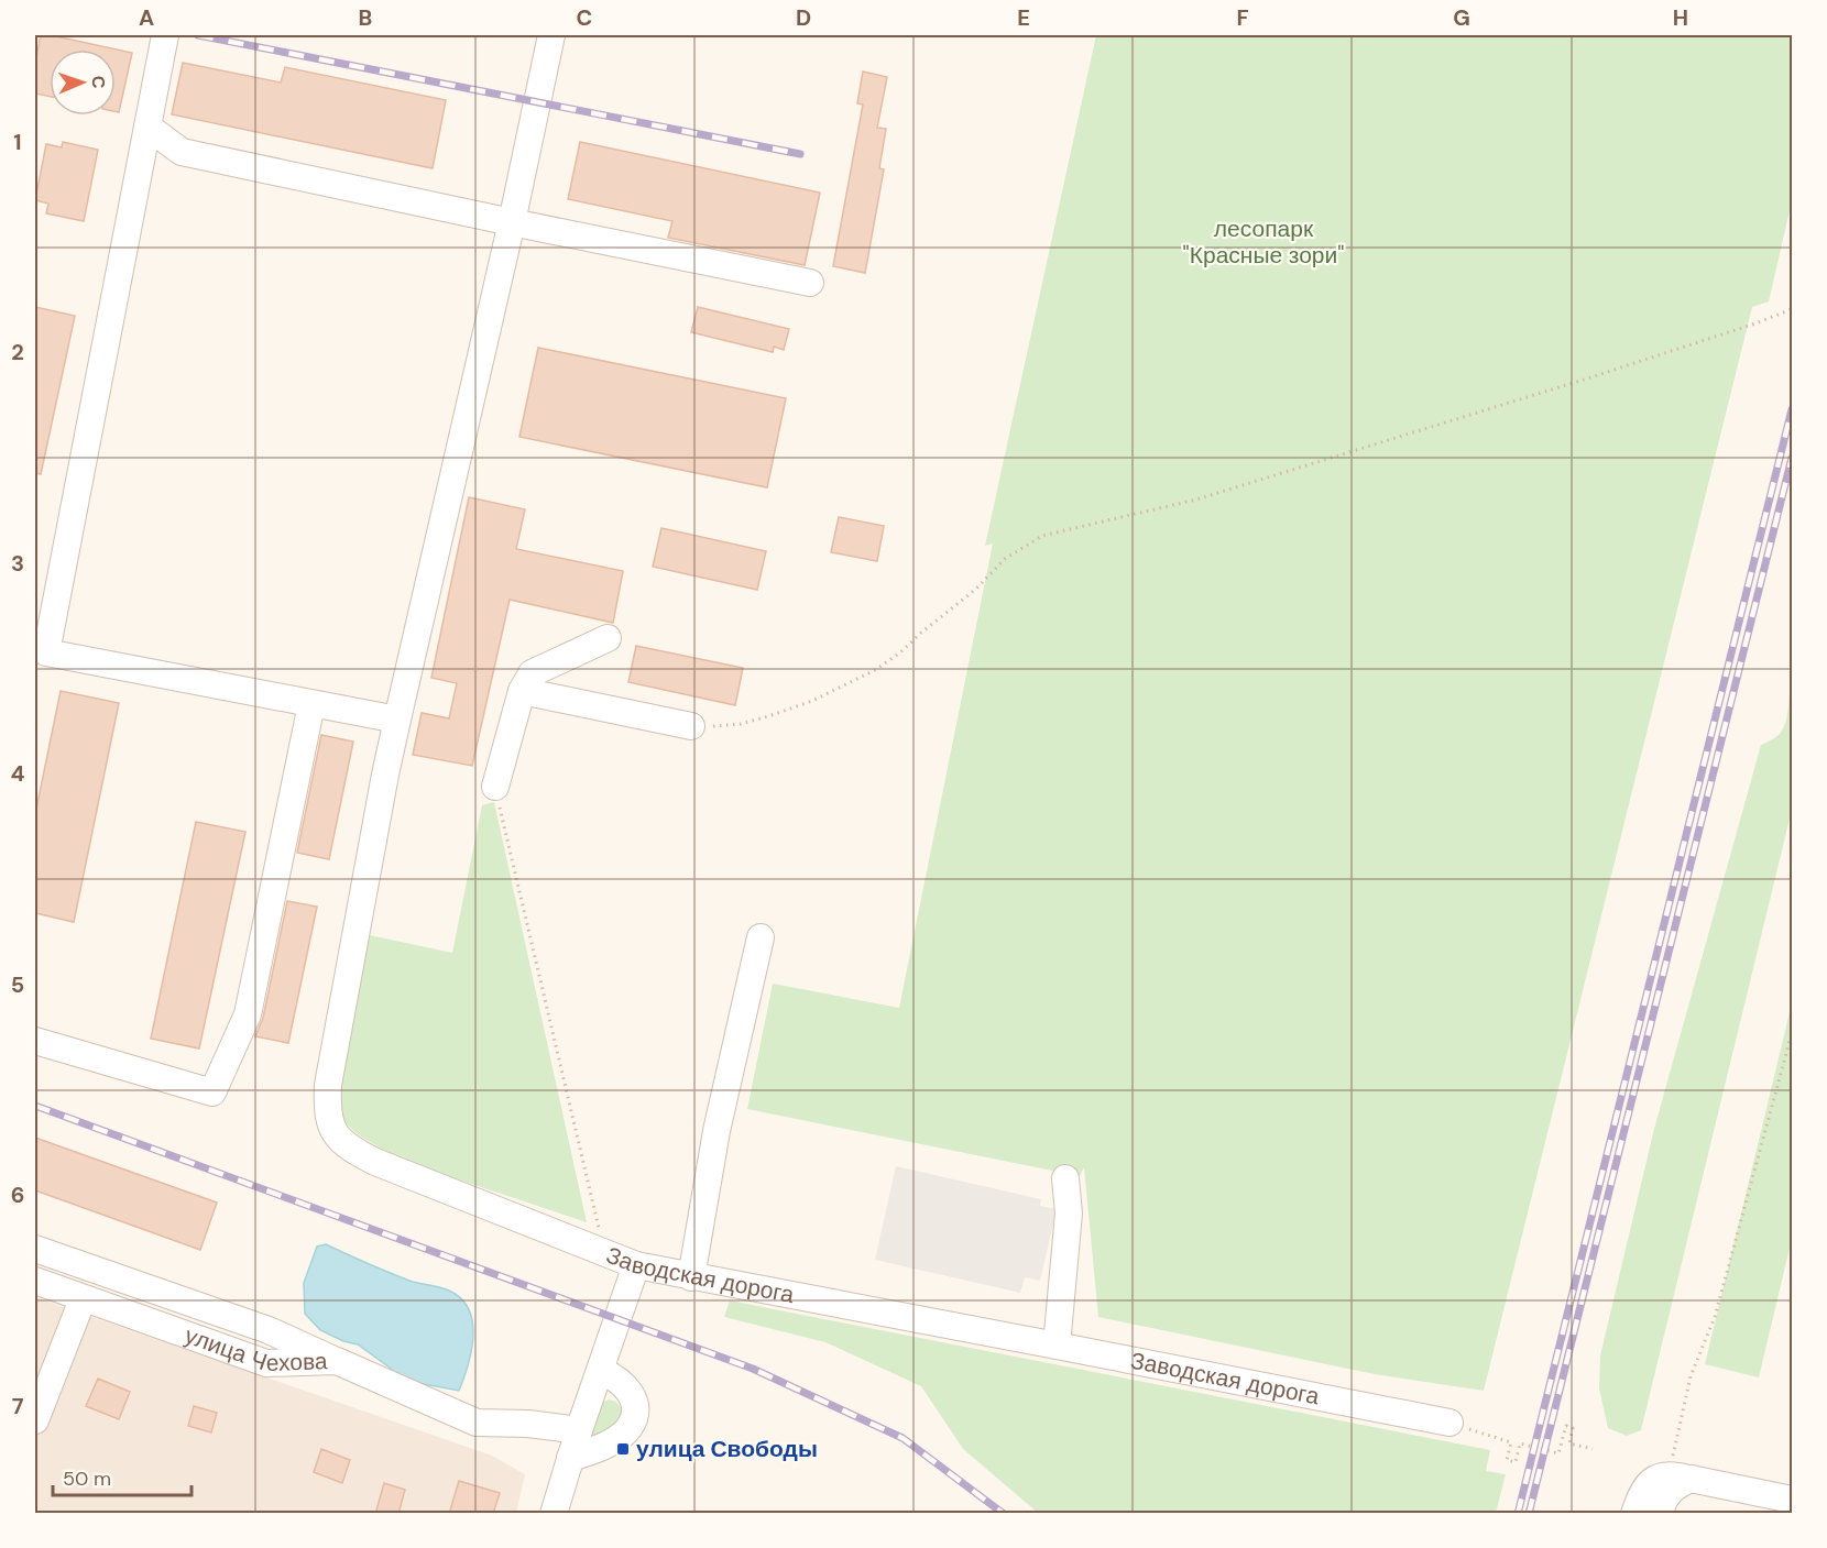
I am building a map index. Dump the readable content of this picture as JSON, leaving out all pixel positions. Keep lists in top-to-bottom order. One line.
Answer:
{"streets":{"street":["Заводская дорога","улица Чехова"]},"parks":["лесопарк \"Красные зори\""],"places":{"transit":["улица Свободы"]},"scale_bar":"50 m","north":"right","grid":{"columns":["A","B","C","D","E","F","G","H"],"rows":["1","2","3","4","5","6","7"]}}
